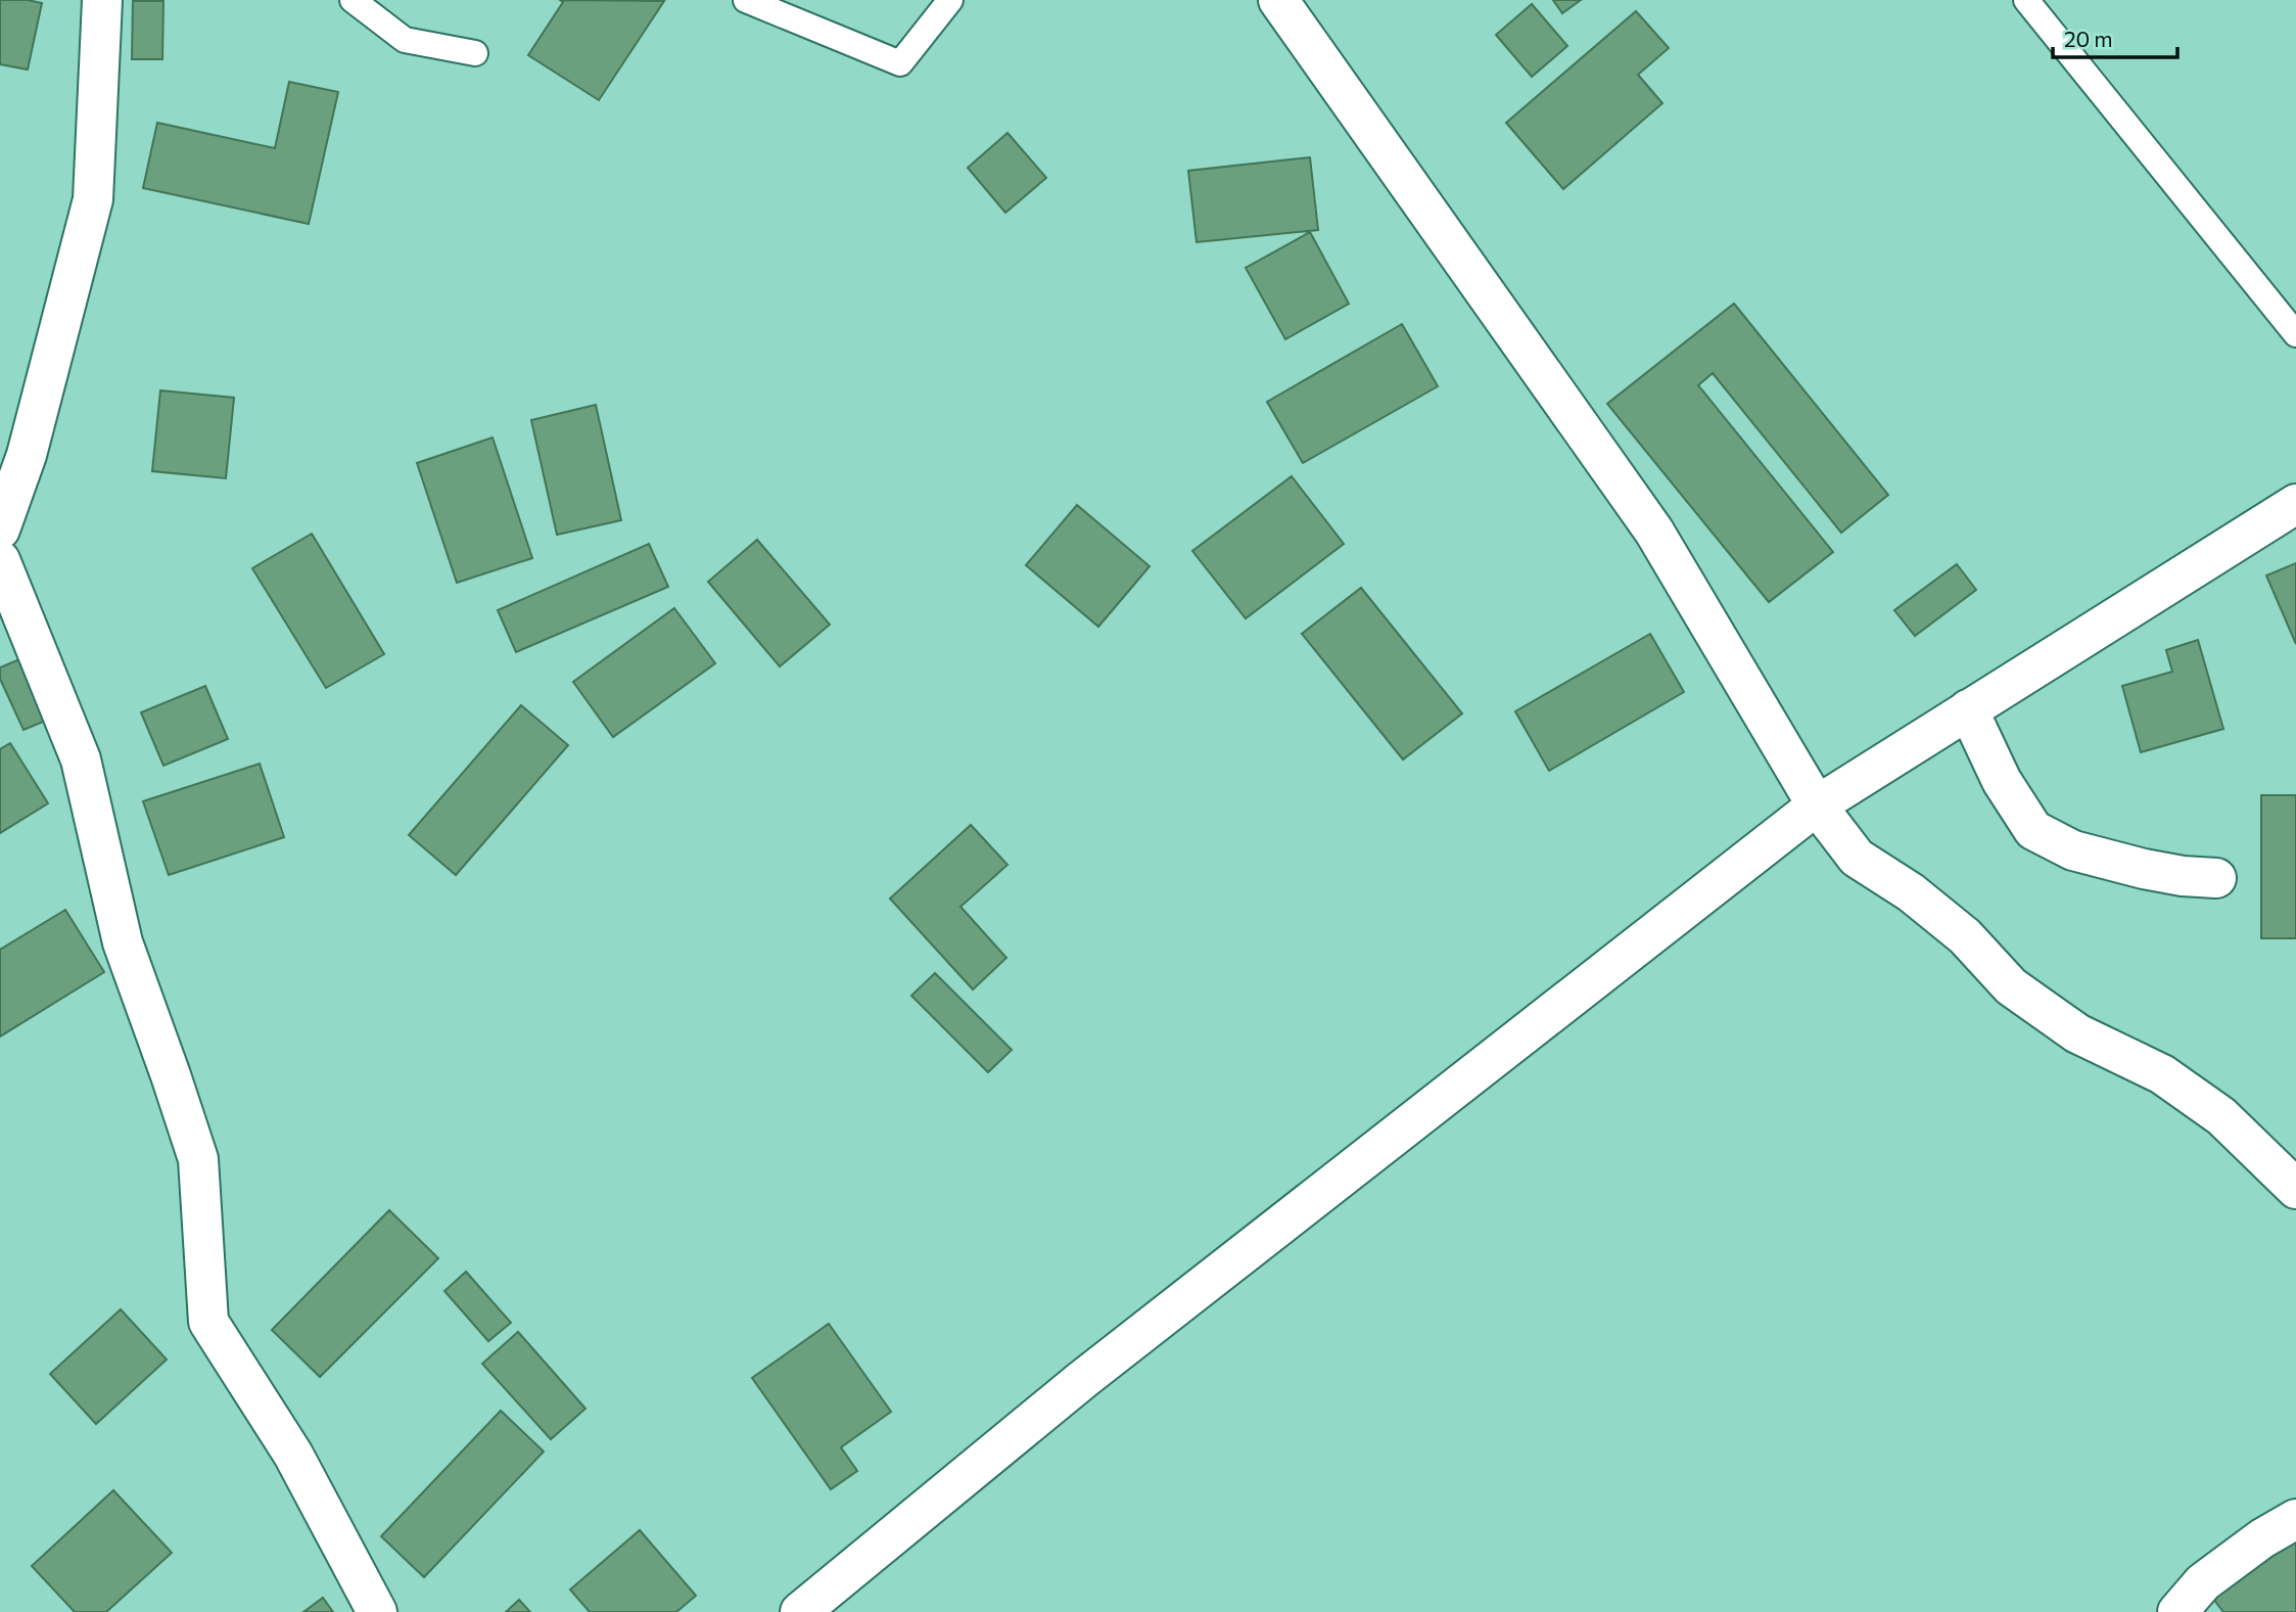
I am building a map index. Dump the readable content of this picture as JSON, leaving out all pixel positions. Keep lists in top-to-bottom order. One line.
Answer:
{"scale_bar":"20 m"}
